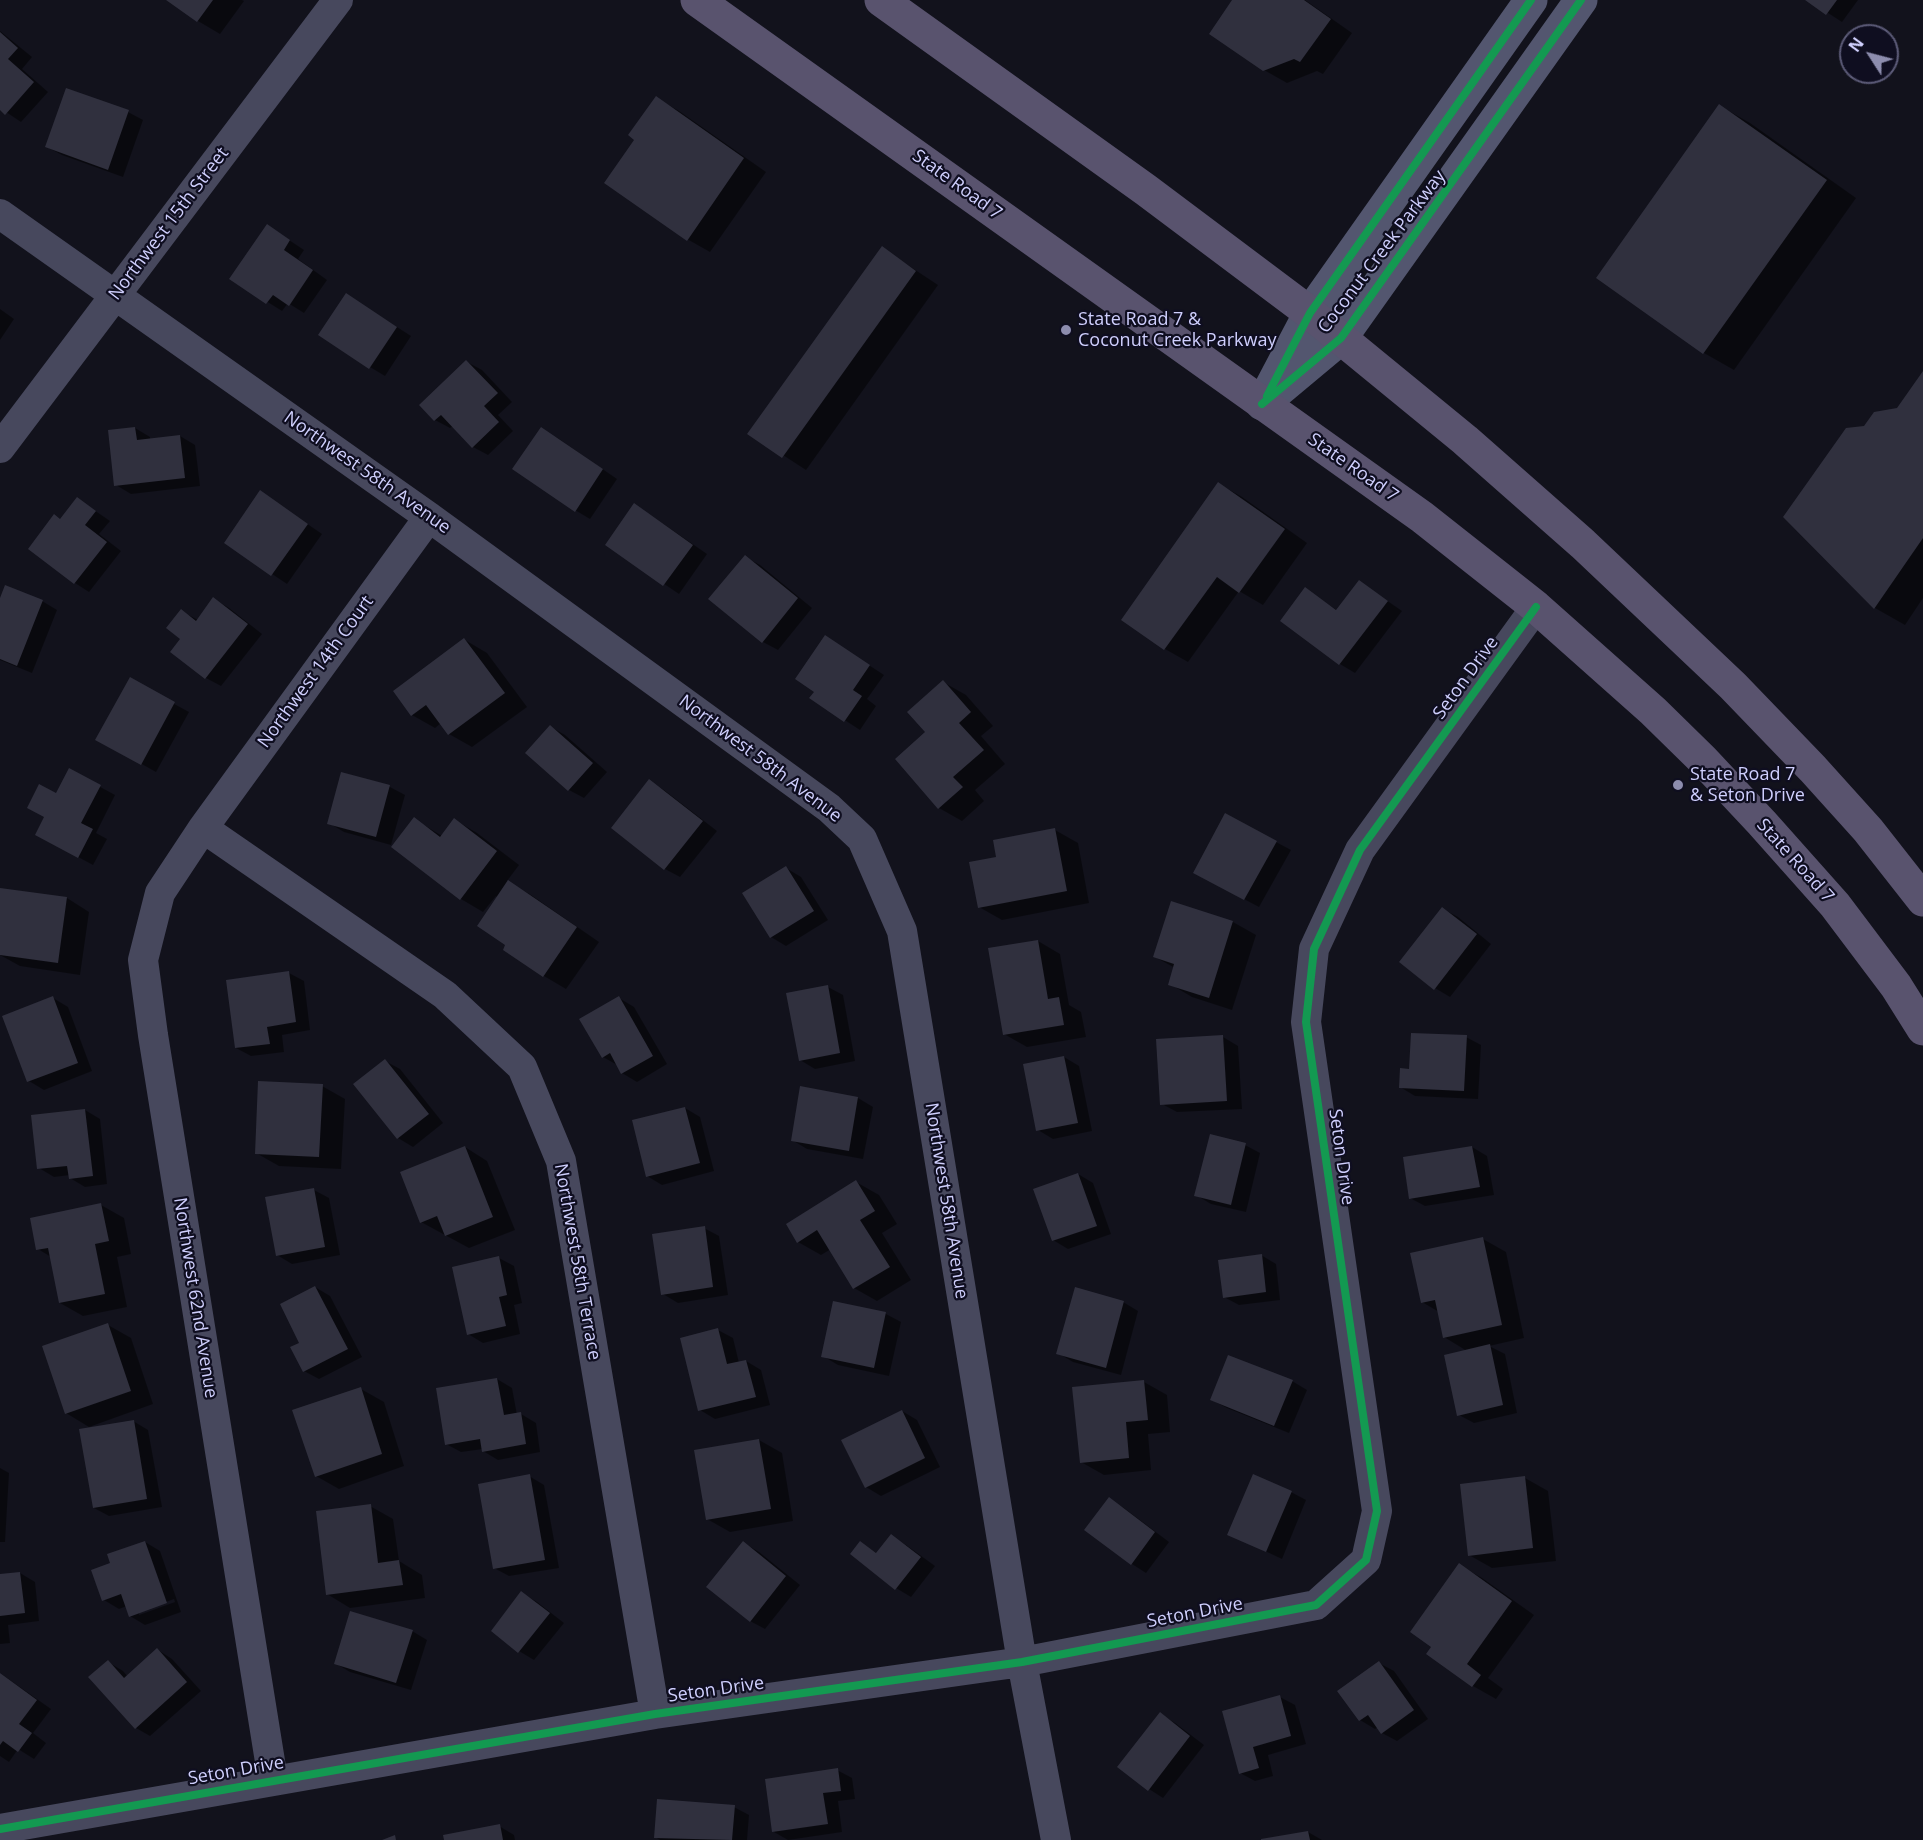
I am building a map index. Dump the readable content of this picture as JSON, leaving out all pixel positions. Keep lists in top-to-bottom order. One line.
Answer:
{"streets":{"main road":["State Road 7","Coconut Creek Parkway"],"street":["Northwest 15th Street","Northwest 58th Avenue","Northwest 14th Court","Seton Drive","Northwest 58th Terrace","Northwest 62nd Avenue"]},"crossings":[["State Road 7","Coconut Creek Parkway"],["State Road 7","Seton Drive"],["Northwest 15th Street","Northwest 58th Avenue"],["Northwest 58th Avenue","Northwest 14th Court"],["Northwest 58th Avenue","Seton Drive"],["Northwest 14th Court","Northwest 58th Terrace"],["Northwest 14th Court","Northwest 62nd Avenue"],["Seton Drive","Northwest 58th Terrace"],["Seton Drive","Northwest 62nd Avenue"],["Northwest 58th Terrace","Northwest 62nd Avenue"]],"places":["State Road 7 & Coconut Creek Parkway","State Road 7 & Seton Drive"],"north":"top left"}
